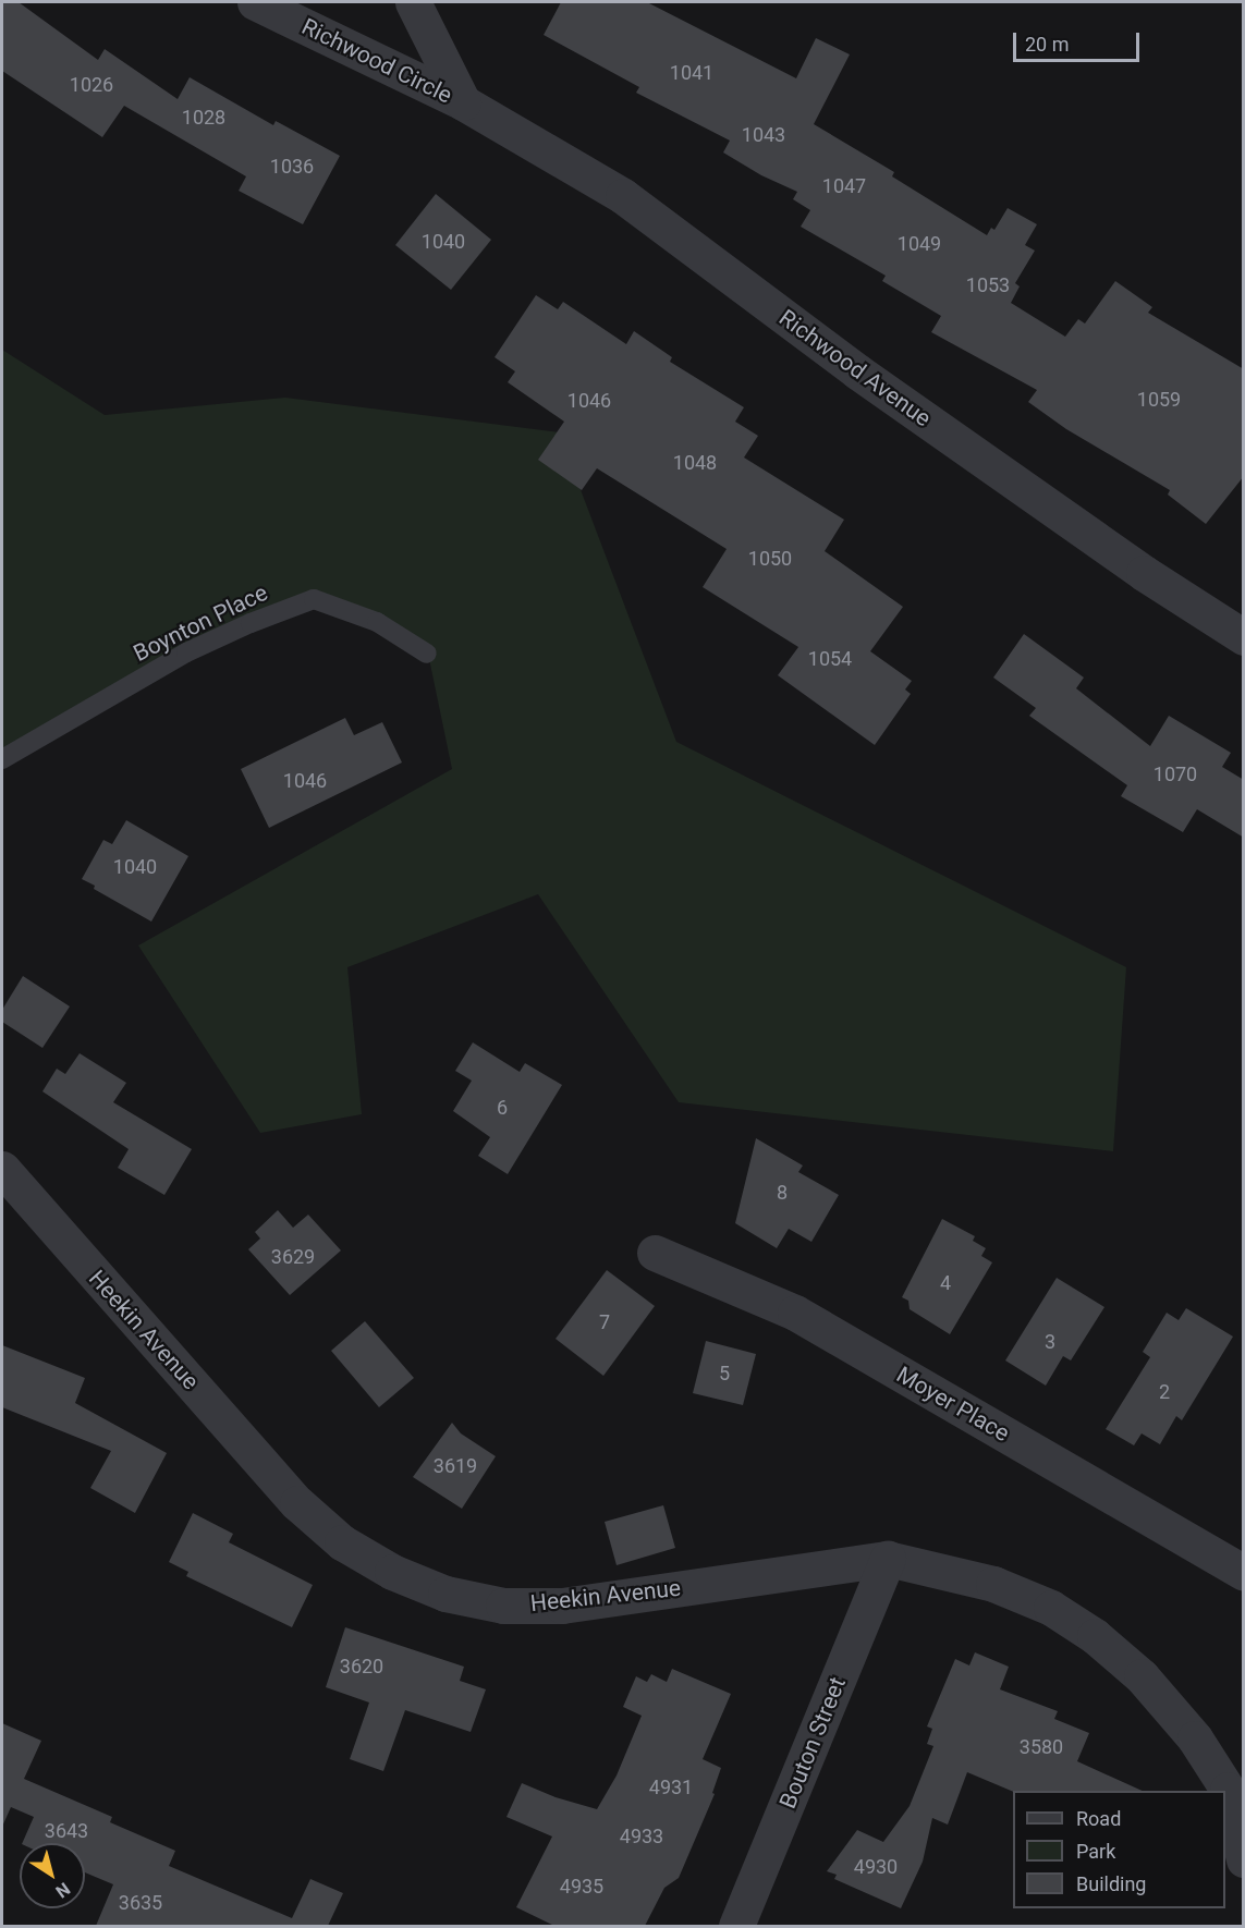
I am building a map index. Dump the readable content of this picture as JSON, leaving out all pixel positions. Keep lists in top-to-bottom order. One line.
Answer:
{"streets":{"street":["Richwood Circle","Richwood Avenue","Heekin Avenue","Moyer Place","Bouton Street"],"lane":["Boynton Place"]},"crossings":[["Richwood Circle","Richwood Avenue"],["Heekin Avenue","Bouton Street"]],"house_numbers":["1041","1026","1028","1043","1036","1047","1040","1049","1053","1059","1046","1048","1050","1054","1070","1046","1040","6","8","3629","4","7","3","5","2","3619","3620","3580","4931","3643","4933","4930","4935","3635"],"legend":["Road","Park","Building"],"scale_bar":"20 m","north":"bottom right"}
